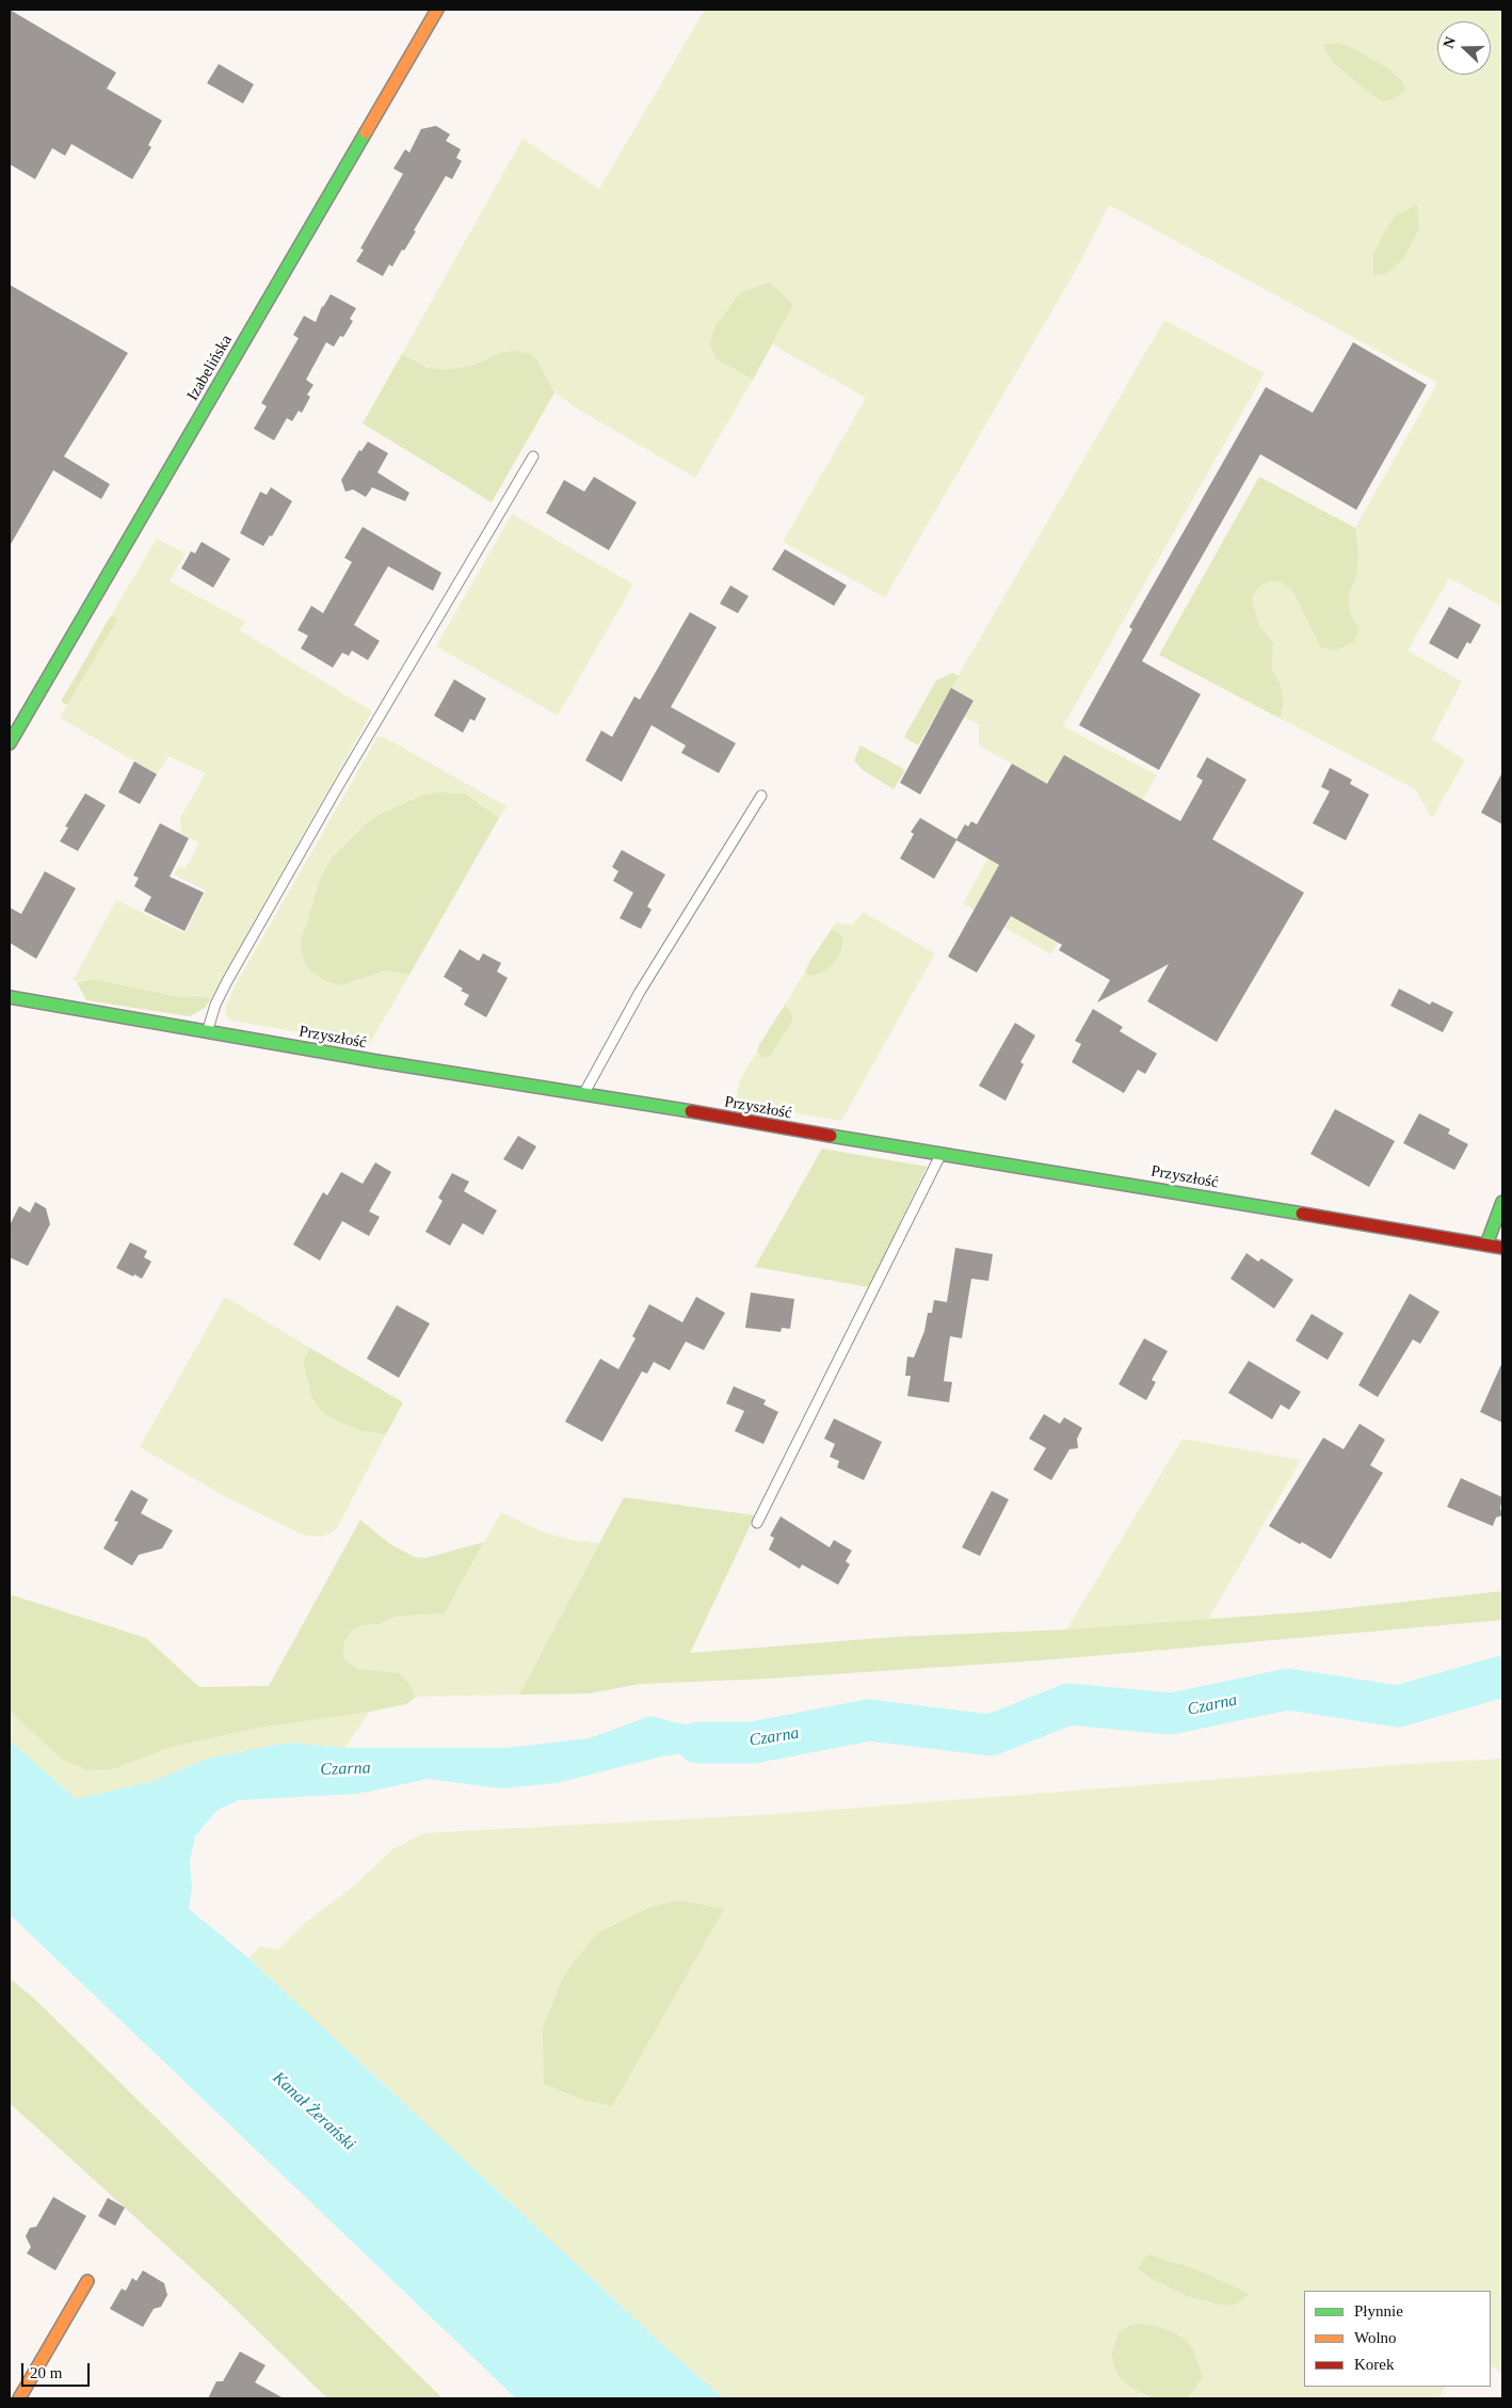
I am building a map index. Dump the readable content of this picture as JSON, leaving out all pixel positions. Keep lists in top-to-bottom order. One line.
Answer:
{"streets":{"street":["Izabelińska","Przyszłość"]},"water":["Czarna","Kanał Żerański"],"legend":["Płynnie","Wolno","Korek"],"scale_bar":"20 m","north":"left"}
